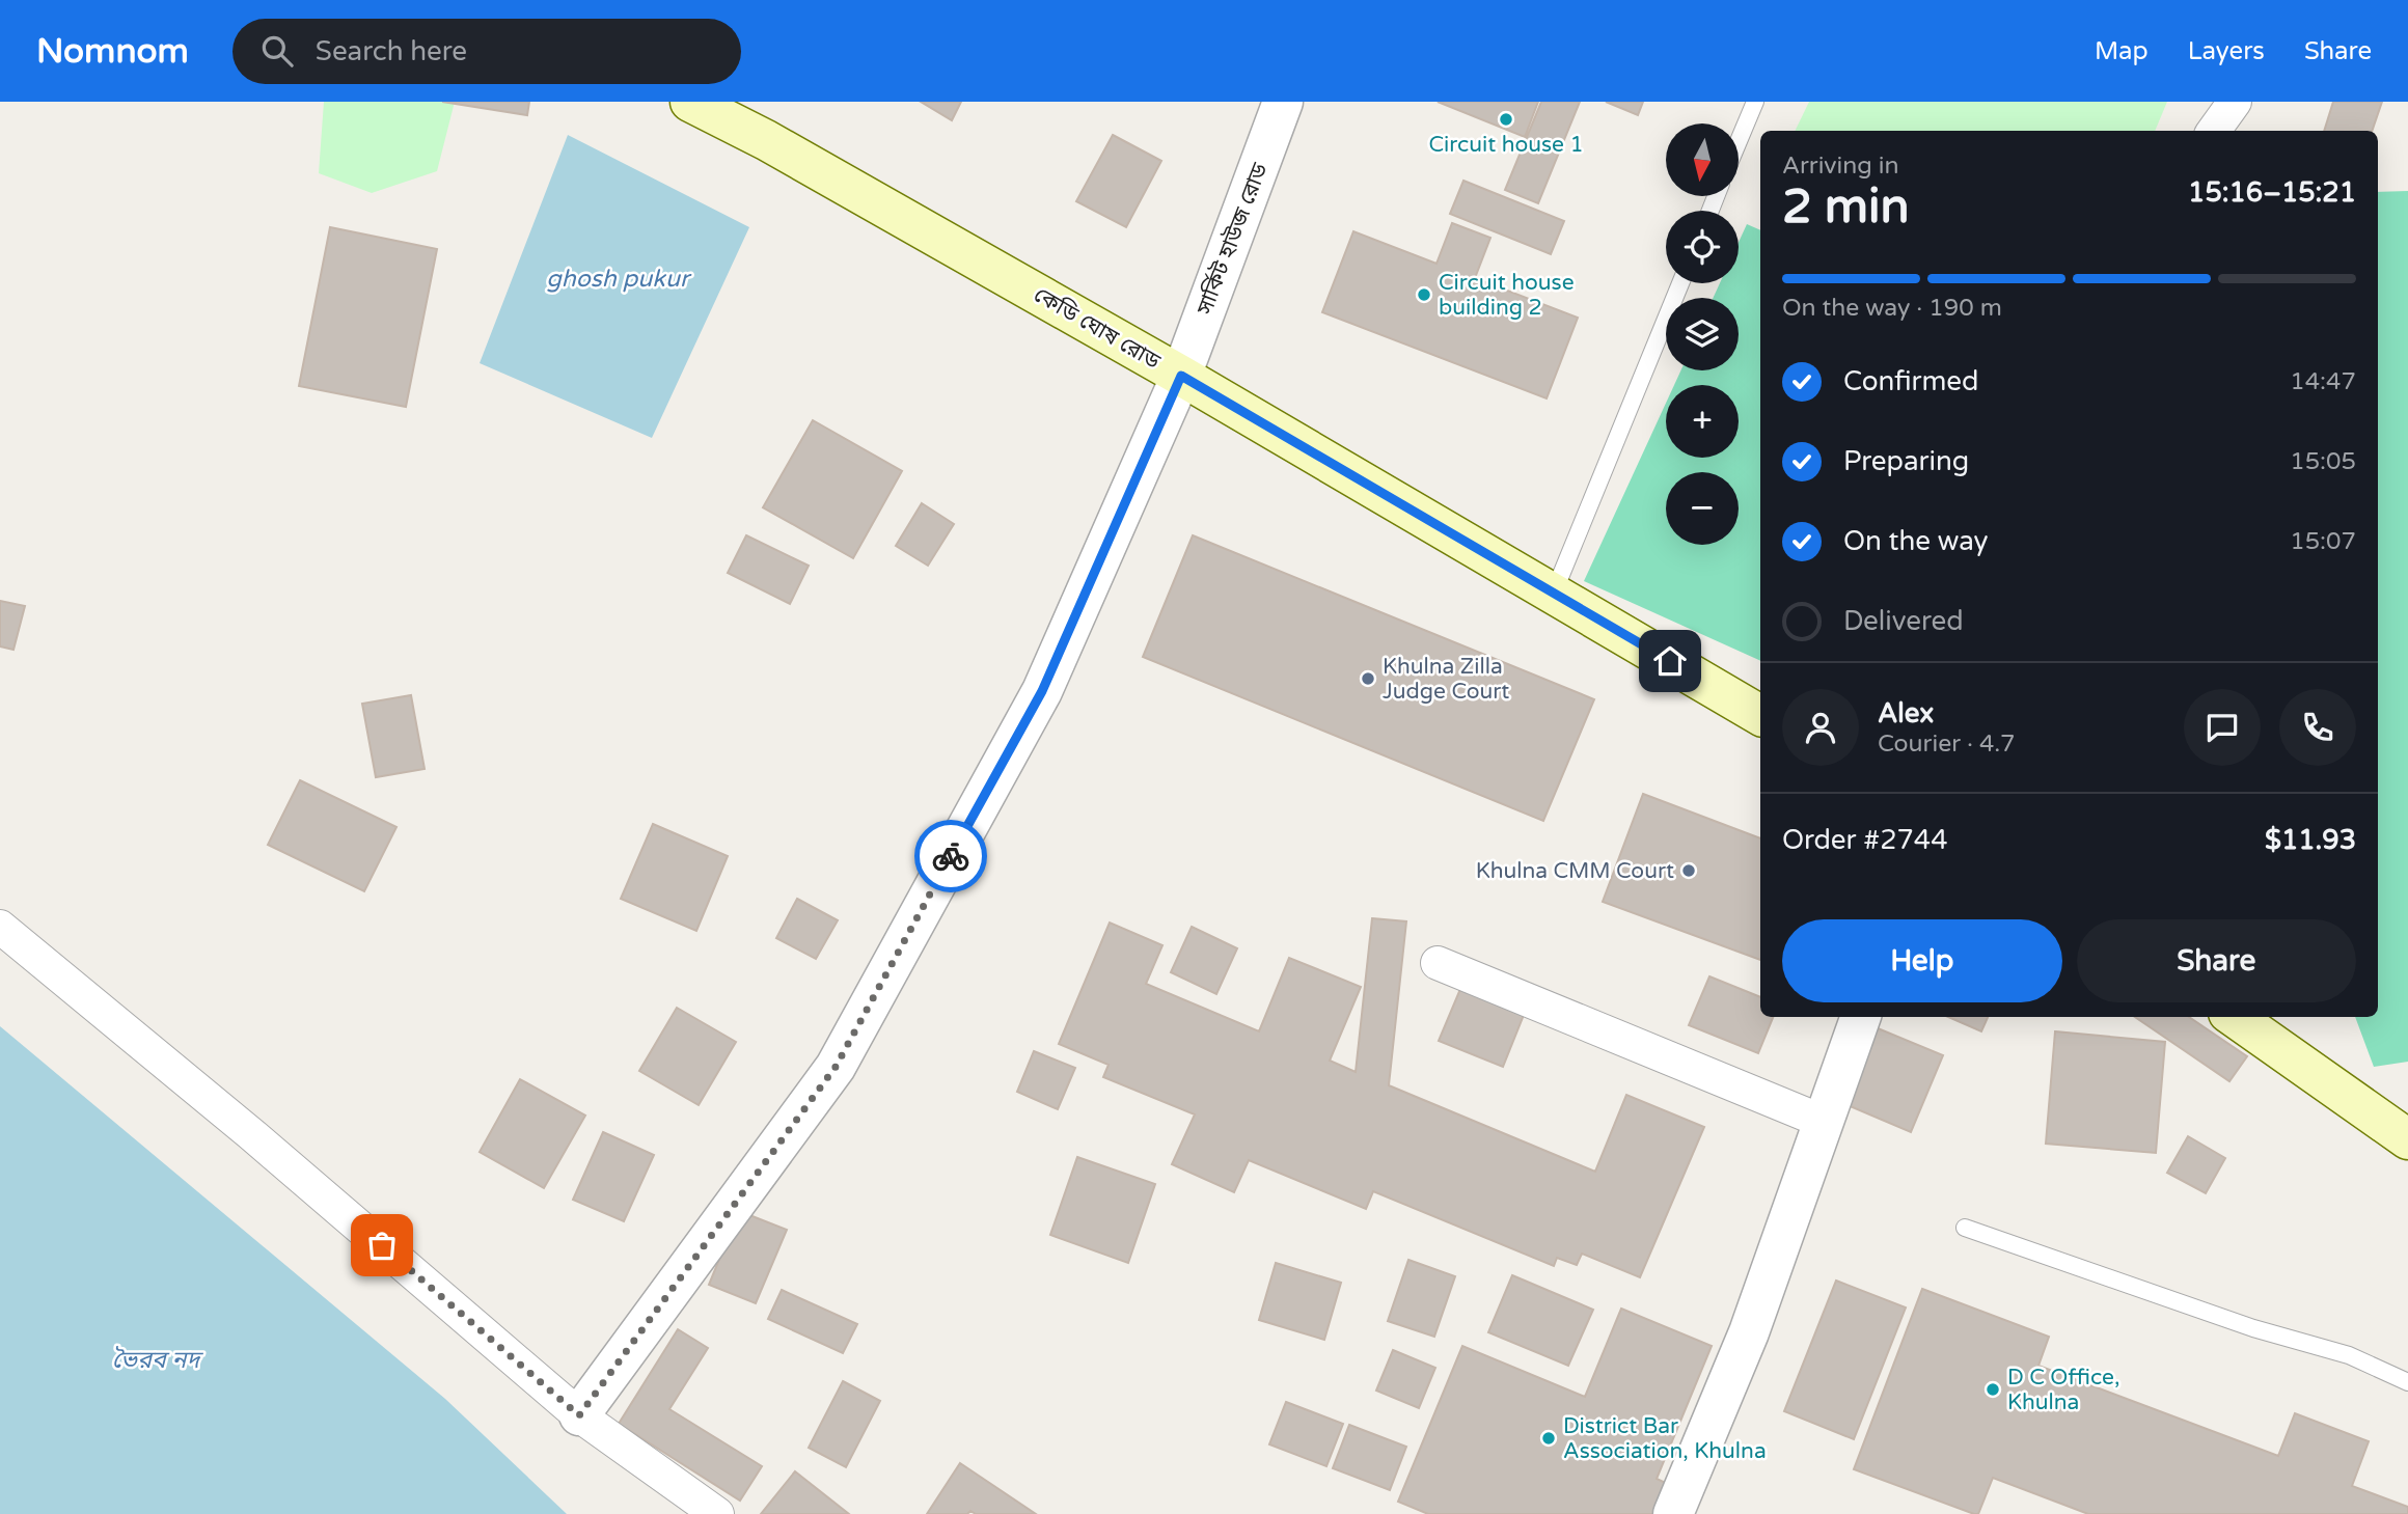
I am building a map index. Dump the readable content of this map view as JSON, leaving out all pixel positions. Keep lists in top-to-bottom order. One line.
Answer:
{"streets":{"main road":["কেডি ঘোষ রোড"],"street":["সার্কিট হাউজ রোড"]},"crossings":[["সার্কিট হাউজ রোড","কেডি ঘোষ রোড"]],"water":["ghosh pukur","ভৈরব নদ"],"places":["Circuit house 1","Circuit house building 2","Khulna Zilla Judge Court","Khulna CMM Court","D C Office, Khulna","District Bar Association, Khulna"],"north":"bottom","page":{"header":"Nomnom","search":"Search here","nav":["Map","Layers","Share"],"map_buttons":["+","−"],"heading":["2 min","Arriving in","15:16–15:21"],"panel":["Alex","Courier · 4.7","Order #2744","$11.93"],"bar":"On the way · 190 m","list":[["Confirmed","14:47"],["Preparing","15:05"],["On the way","15:07"],"Delivered"],"buttons":["Help","Share"]}}
